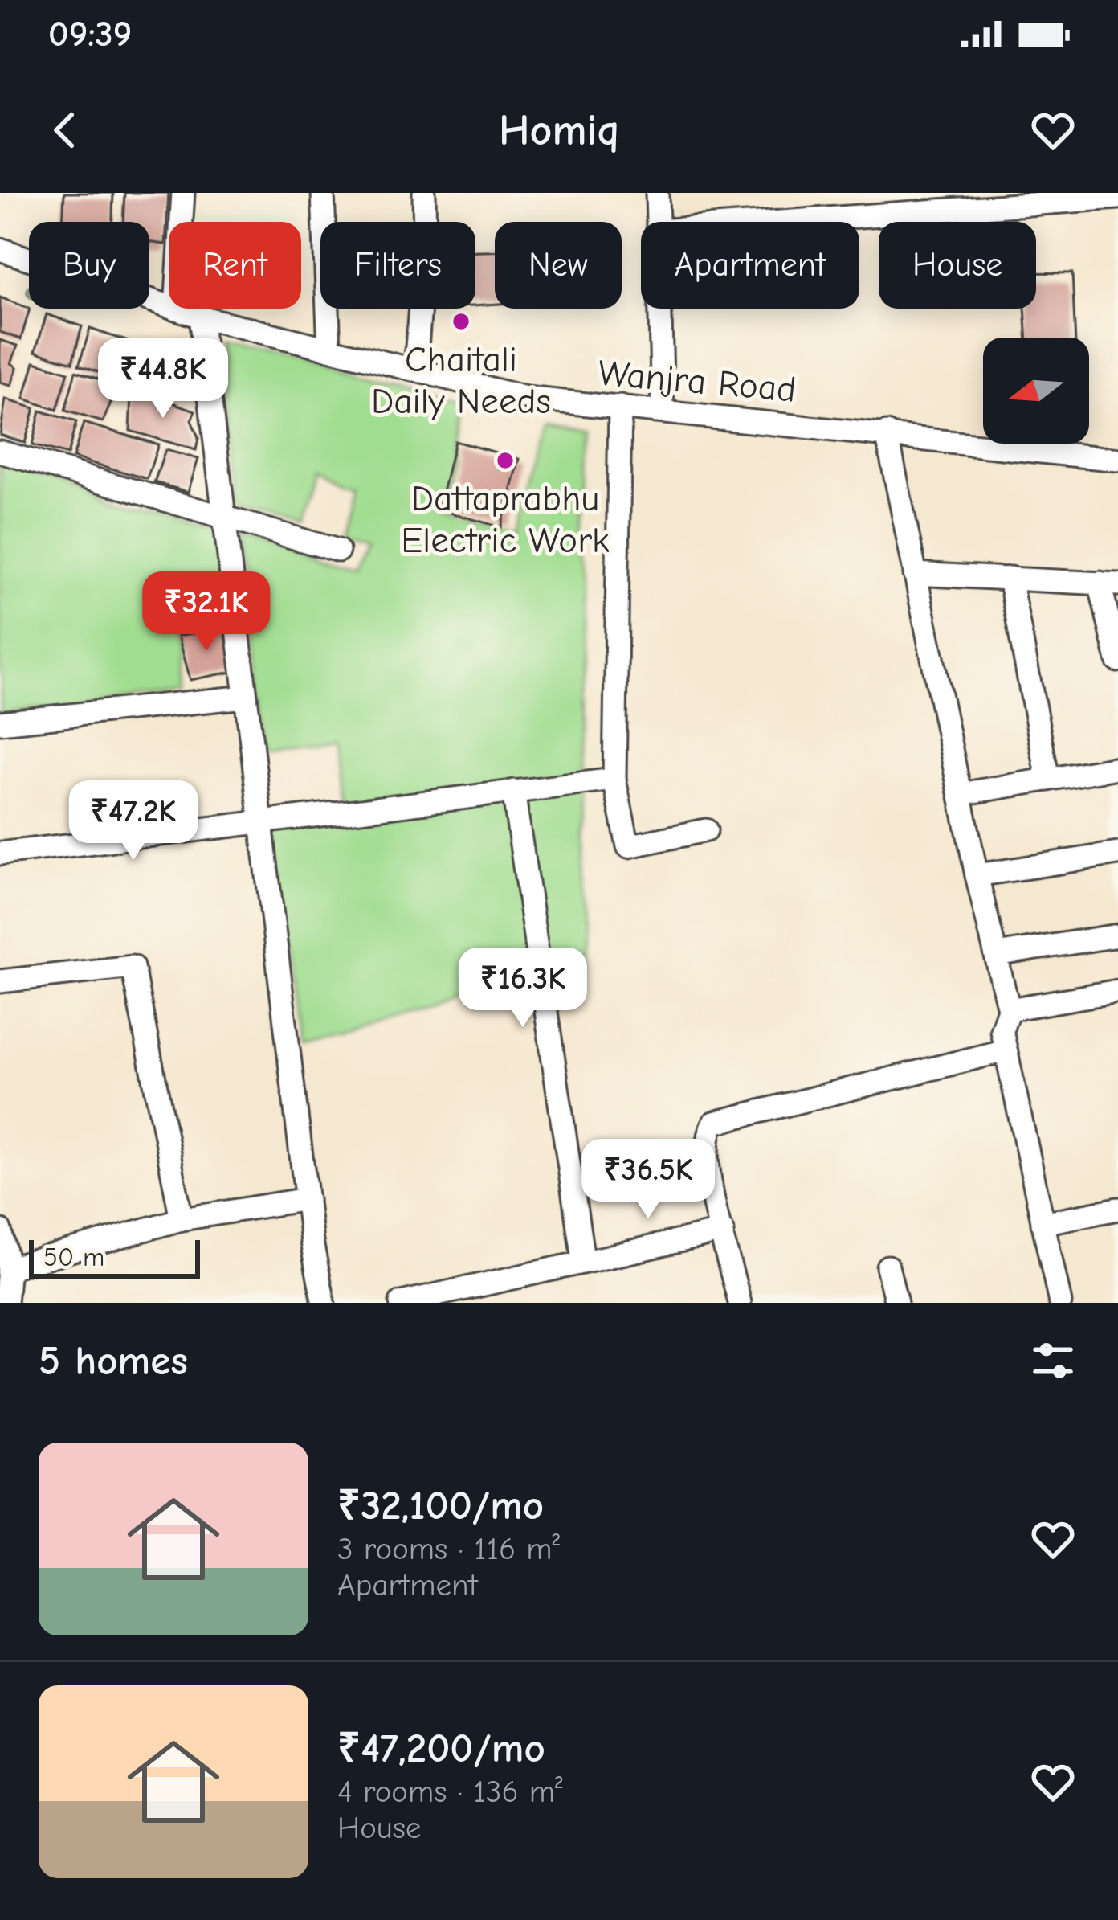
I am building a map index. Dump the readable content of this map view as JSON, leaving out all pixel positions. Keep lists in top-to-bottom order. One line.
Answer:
{"streets":{"street":["Wanjra Road"]},"places":["Chaitali Daily Needs","Dattaprabhu Electric Work"],"scale_bar":"50 m","north":"left","page":{"status":"09:39","header":"Homiq","chip":["Buy","Rent","Filters","New","Apartment","House"],"price":["₹44.8K","₹32.1K","₹47.2K","₹16.3K","₹36.5K"],"scale":"50 m","heading":"5 homes","list":[{"name":"₹32,100/mo","note":"3 rooms · 116 m² · Apartment"},{"name":"₹47,200/mo","note":"4 rooms · 136 m² · House"}]}}
